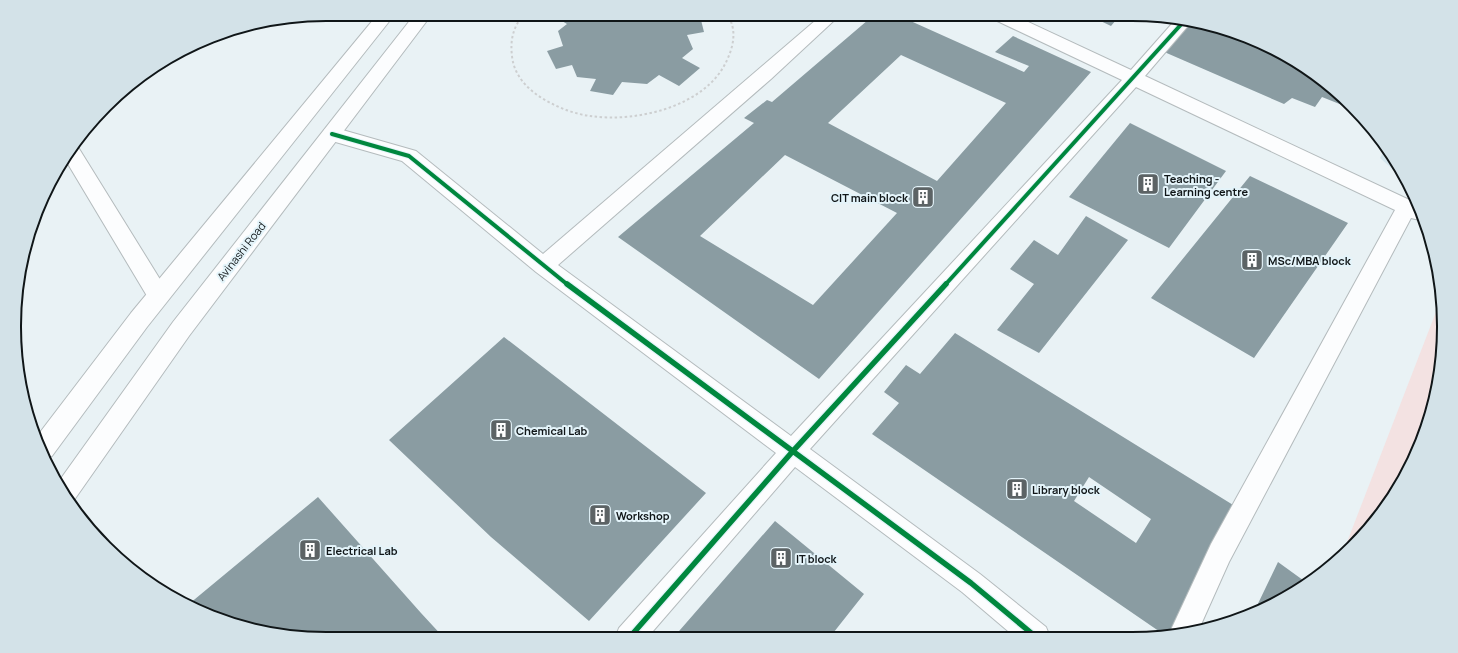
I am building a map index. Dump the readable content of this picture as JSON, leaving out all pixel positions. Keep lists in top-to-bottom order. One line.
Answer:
{"streets":{"street":["Avinashi Road"]},"places":{"building":["Teaching - Learning centre","CIT main block","MSc/MBA block","Chemical Lab","Library block","Workshop","Electrical Lab","IT block"]}}
